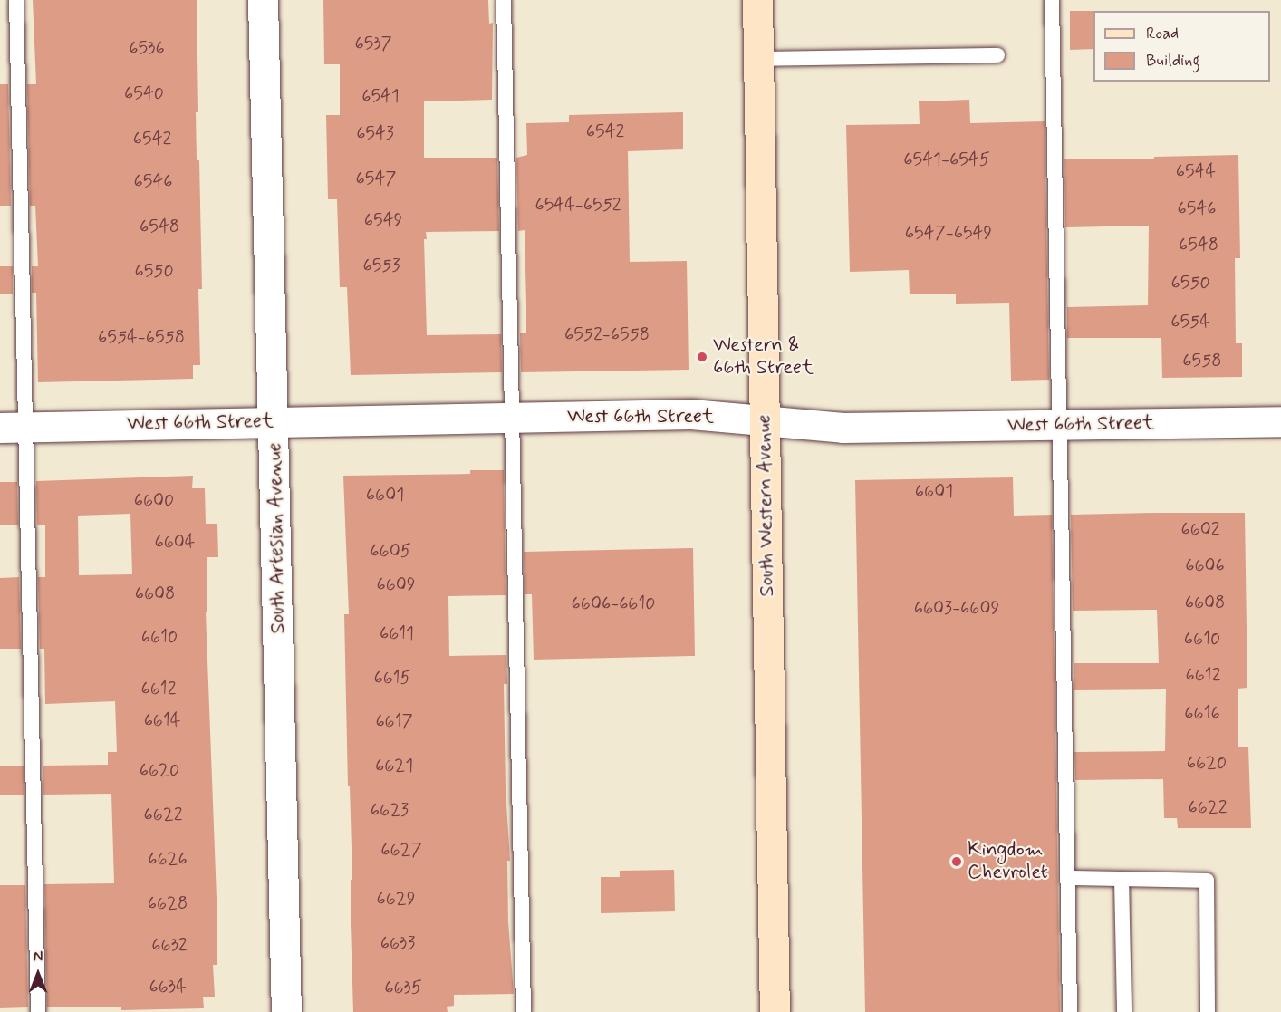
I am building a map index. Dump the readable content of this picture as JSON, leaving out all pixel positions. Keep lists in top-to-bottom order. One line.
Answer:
{"streets":{"main road":["South Western Avenue"],"street":["West 66th Street","South Artesian Avenue"]},"crossings":[["West 66th Street","South Western Avenue"],["West 66th Street","South Artesian Avenue"]],"places":["Western & 66th Street","Kingdom Chevrolet"],"house_numbers":["6537","6536","6540","6541","6542","6543","6542","6541-6545","6544","6547","6546","6544-6552","6546","6549","6548","6547-6549","6548","6553","6550","6550","6554","6552-6558","6554-6558","6558","6601","6601","6600","6602","6604","6605","6606","6609","6608","6608","6606-6610","6603-6609","6611","6610","6610","6612","6615","6612","6616","6614","6617","6620","6621","6620","6622","6623","6622","6627","6626","6629","6628","6633","6632","6634","6635"],"legend":["Road","Building"],"north":"top"}
